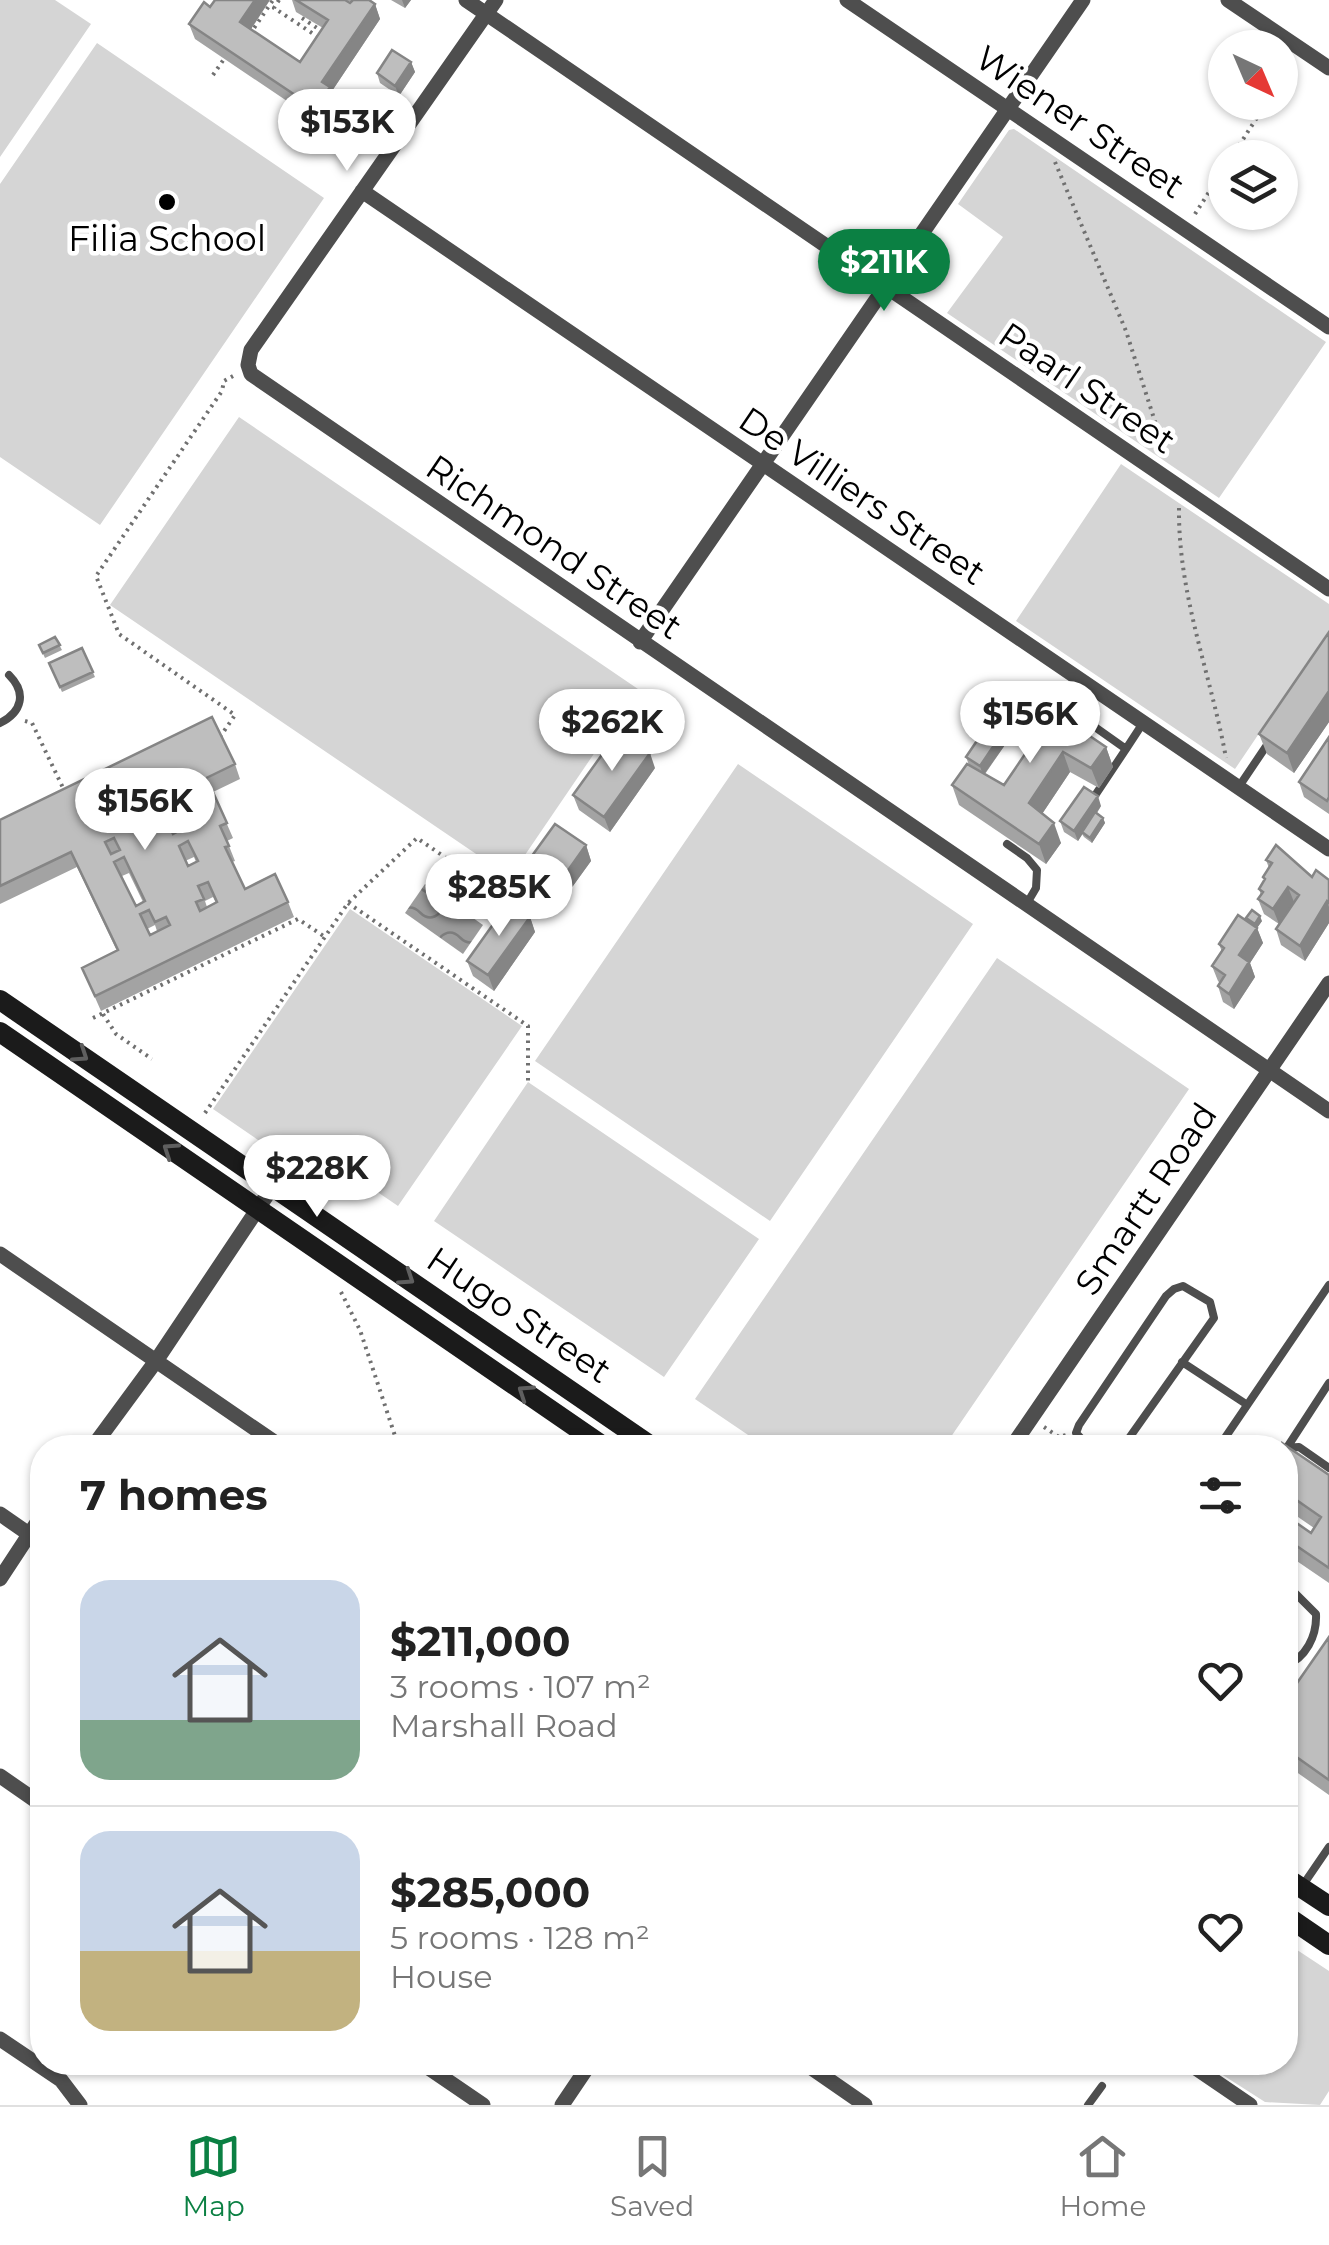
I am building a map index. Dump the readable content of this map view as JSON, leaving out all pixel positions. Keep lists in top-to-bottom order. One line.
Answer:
{"streets":{"street":["Wiener Street","Paarl Street","De Villiers Street","Richmond Street","Smartt Road","Hugo Street"]},"crossings":[["Richmond Street","Smartt Road"]],"places":["Filia School"],"north":"bottom right","page":{"price":["$153K","$211K","$156K","$262K","$156K","$285K","$228K"],"heading":"7 homes","list":[{"name":"$211,000","note":"3 rooms · 107 m² · Marshall Road"},{"name":"$285,000","note":"5 rooms · 128 m² · House"}],"tabs":["Map","Saved","Home"]}}
